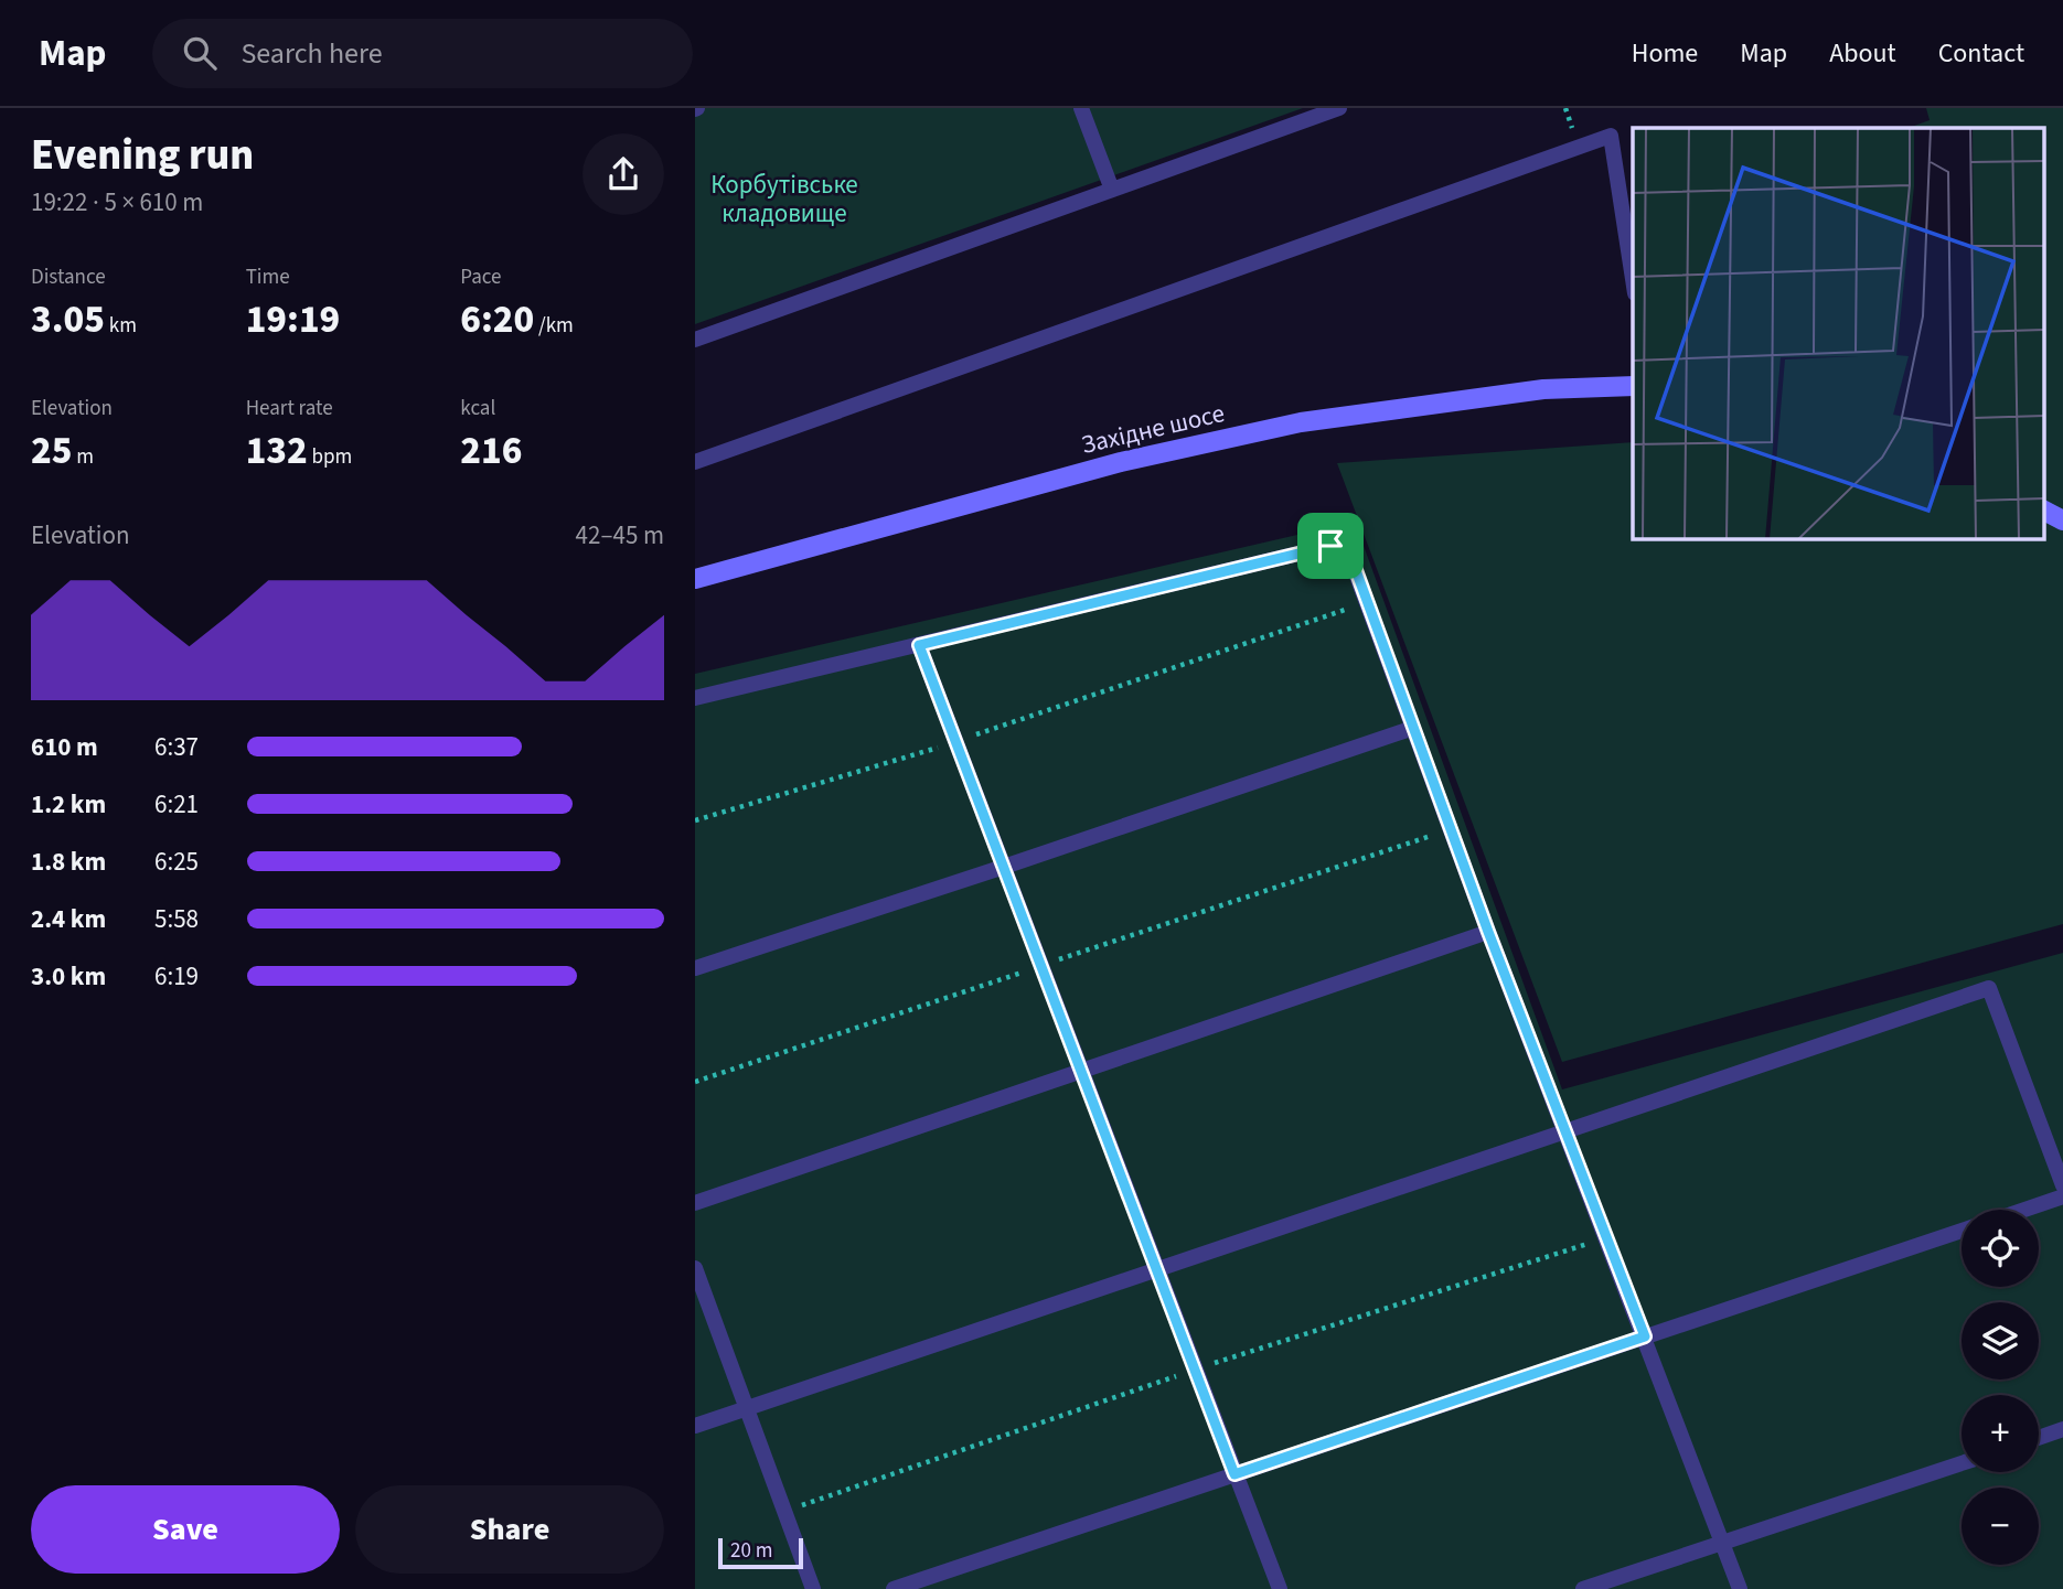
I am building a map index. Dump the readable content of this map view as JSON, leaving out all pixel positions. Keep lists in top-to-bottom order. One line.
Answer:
{"streets":{"main road":["Західне шосе"]},"parks":["Корбутівське кладовище"],"scale_bar":"20 m","page":{"header":"Map","search":"Search here","nav":["Home","Map","About","Contact"],"heading":["Evening run","19:22 · 5 × 610 m"],"stats":[["Distance","3.05 km"],["Time","19:19"],["Pace","6:20 /km"],["Elevation","25 m"],["Heart rate","132 bpm"],["kcal","216"]],"chart":["Elevation","42–45 m"],"list":[{"name":"610 m","note":"6:37"},{"name":"1.2 km","note":"6:21"},{"name":"1.8 km","note":"6:25"},{"name":"2.4 km","note":"5:58"},{"name":"3.0 km","note":"6:19"}],"map_buttons":["+","−"],"buttons":["Save","Share"],"scale":"20 m"}}
